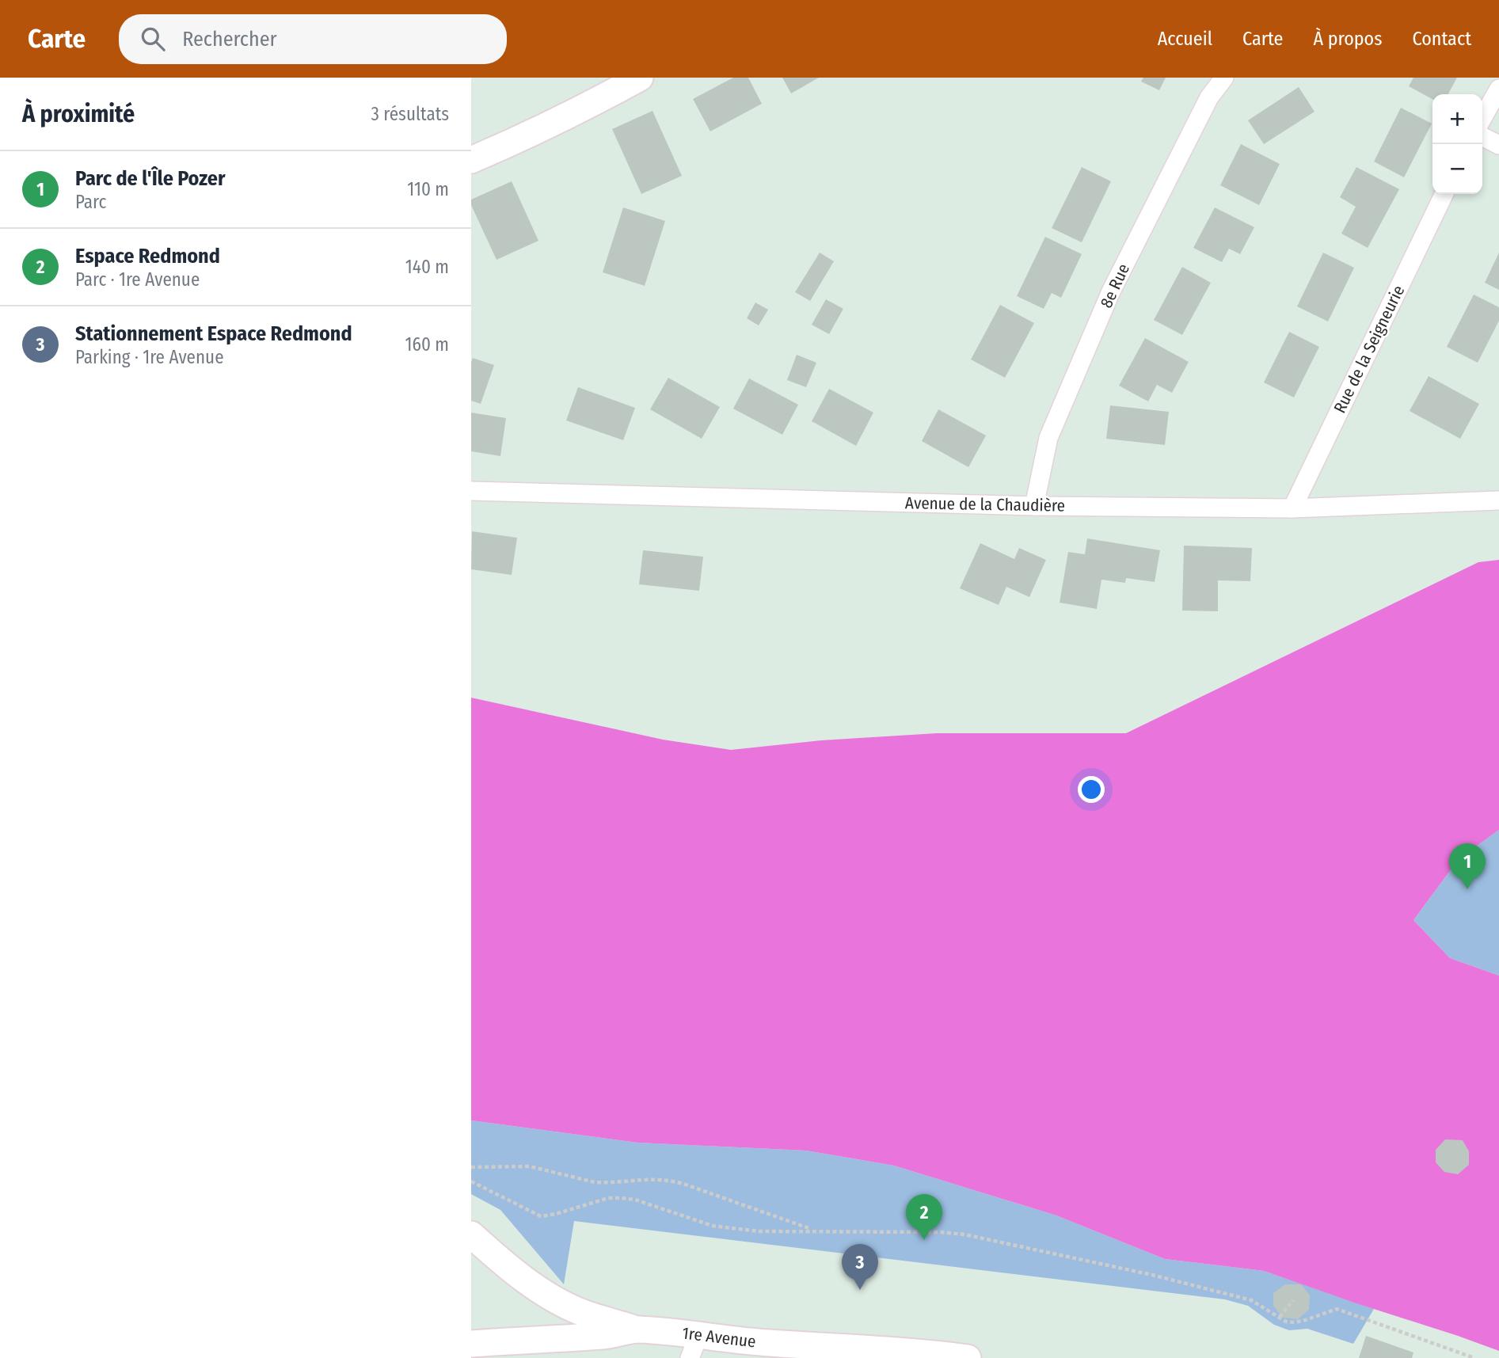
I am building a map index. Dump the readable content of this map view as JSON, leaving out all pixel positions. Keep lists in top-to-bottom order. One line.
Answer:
{"streets":{"street":["8e Rue","Rue de la Seigneurie","Avenue de la Chaudière","1re Avenue"]},"crossings":[["8e Rue","Avenue de la Chaudière"],["Rue de la Seigneurie","Avenue de la Chaudière"]],"page":{"header":"Carte","search":"Rechercher","nav":["Accueil","Carte","À propos","Contact"],"heading":["À proximité","3 résultats"],"map_buttons":["+","−"],"list":[{"mark":"1","name":"Parc de l'Île Pozer","note":"Parc","value":"110 m"},{"mark":"2","name":"Espace Redmond","note":"Parc · 1re Avenue","value":"140 m"},{"mark":"3","name":"Stationnement Espace Redmond","note":"Parking · 1re Avenue","value":"160 m"}],"pins":["1","2","3"]}}
